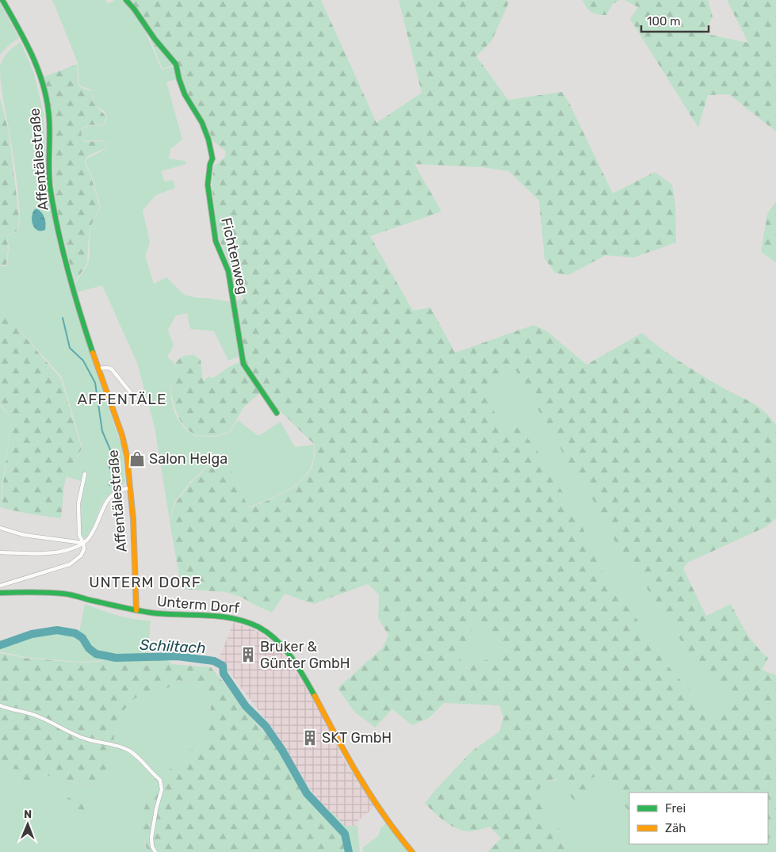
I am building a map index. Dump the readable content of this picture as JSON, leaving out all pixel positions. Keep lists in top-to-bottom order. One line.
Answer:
{"streets":{"street":["Affentälestraße","Fichtenweg","Unterm Dorf"]},"crossings":[["Affentälestraße","Unterm Dorf"]],"districts":["AFFENTÄLE","UNTERM DORF"],"water":["Schiltach"],"places":{"shop":["Salon Helga"],"building":["Bruker & Günter GmbH","SKT GmbH"]},"legend":["Frei","Zäh"],"scale_bar":"100 m","north":"top"}
